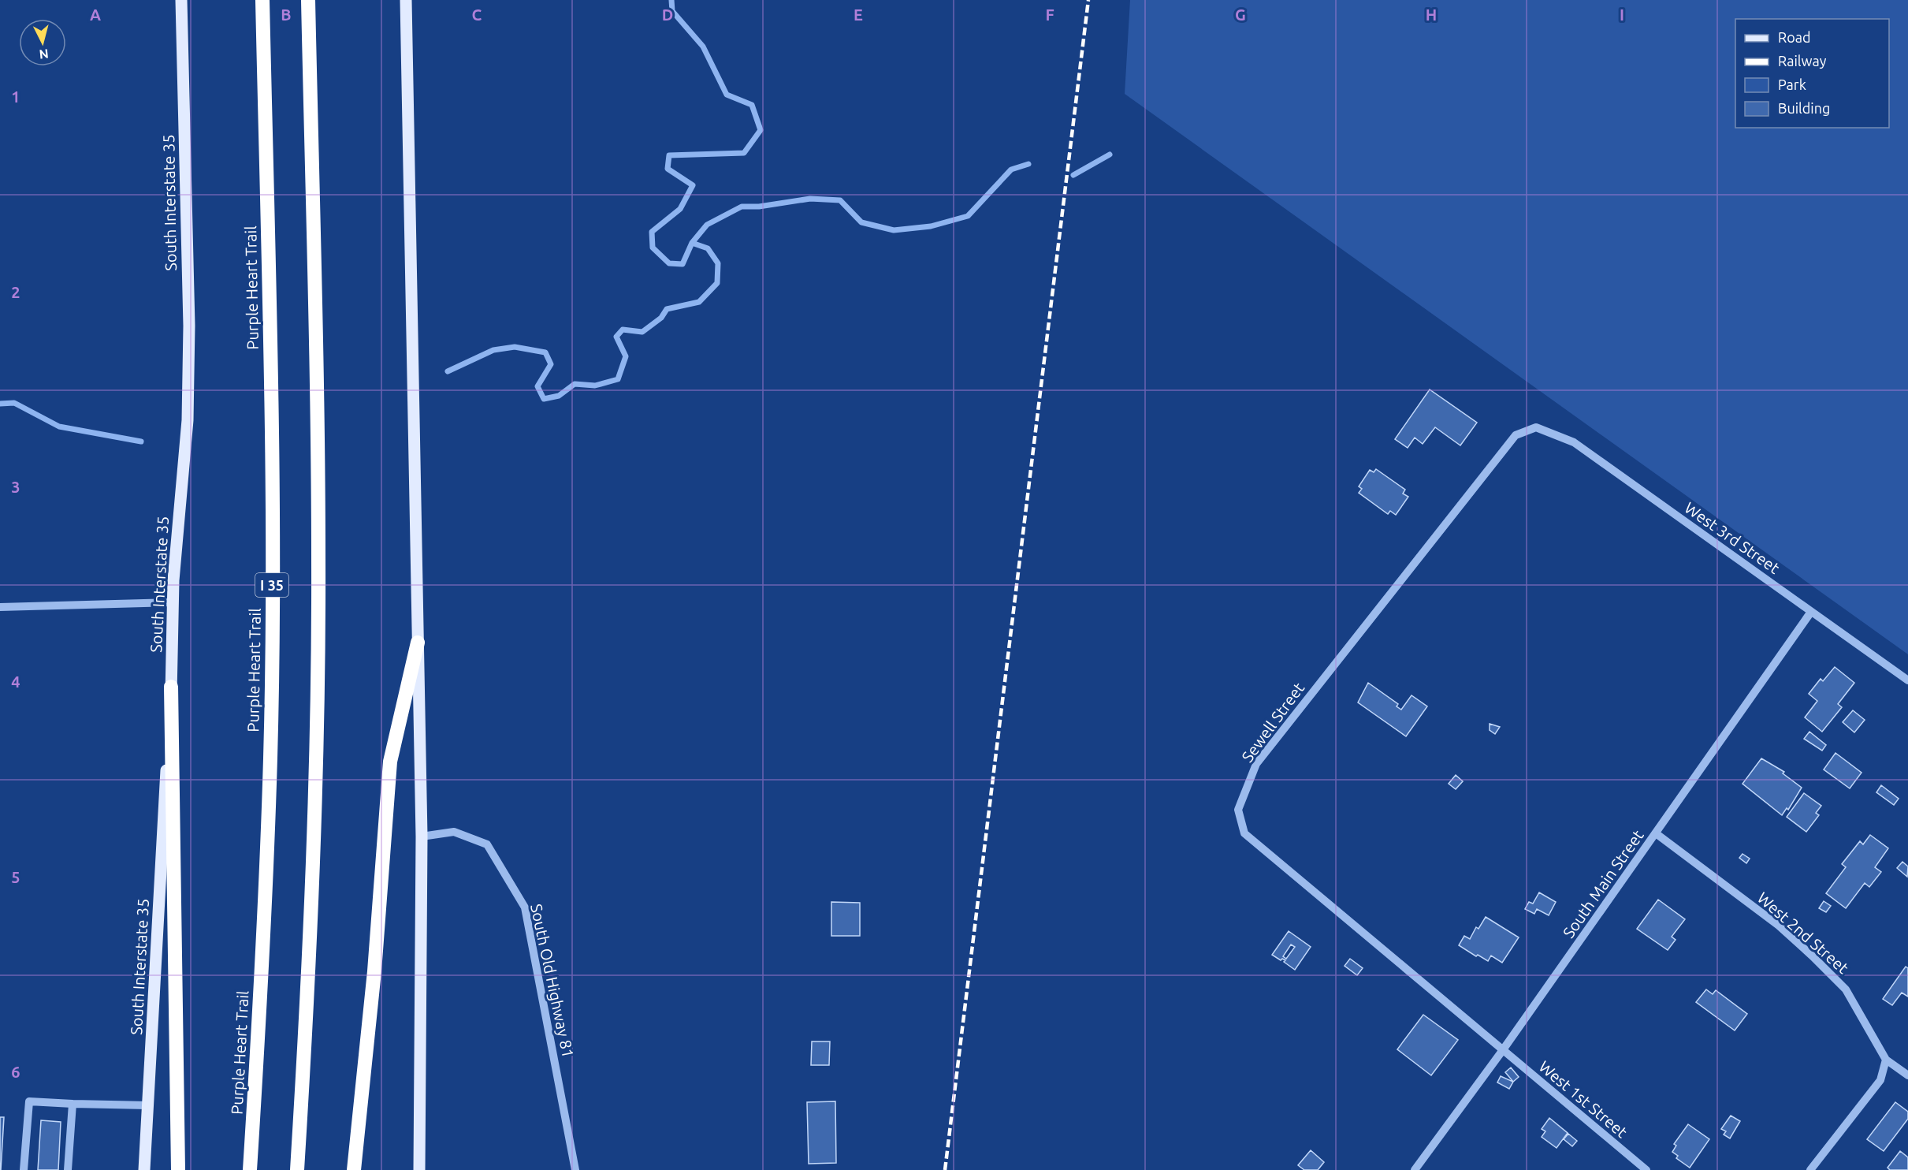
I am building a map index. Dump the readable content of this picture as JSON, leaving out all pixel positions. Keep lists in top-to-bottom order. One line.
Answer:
{"streets":{"highway":["Purple Heart Trail","I 35"],"main road":["South Interstate 35"],"street":["West 3rd Street","Sewell Street","South Main Street","West 2nd Street","South Old Highway 81","West 1st Street"]},"crossings":[["West 3rd Street","Sewell Street"],["West 3rd Street","South Main Street"],["Sewell Street","South Main Street"],["Sewell Street","West 1st Street"],["South Main Street","West 2nd Street"],["South Main Street","West 1st Street"]],"legend":["Road","Railway","Park","Building"],"north":"bottom","grid":{"columns":["A","B","C","D","E","F","G","H","I"],"rows":["1","2","3","4","5","6"]}}
